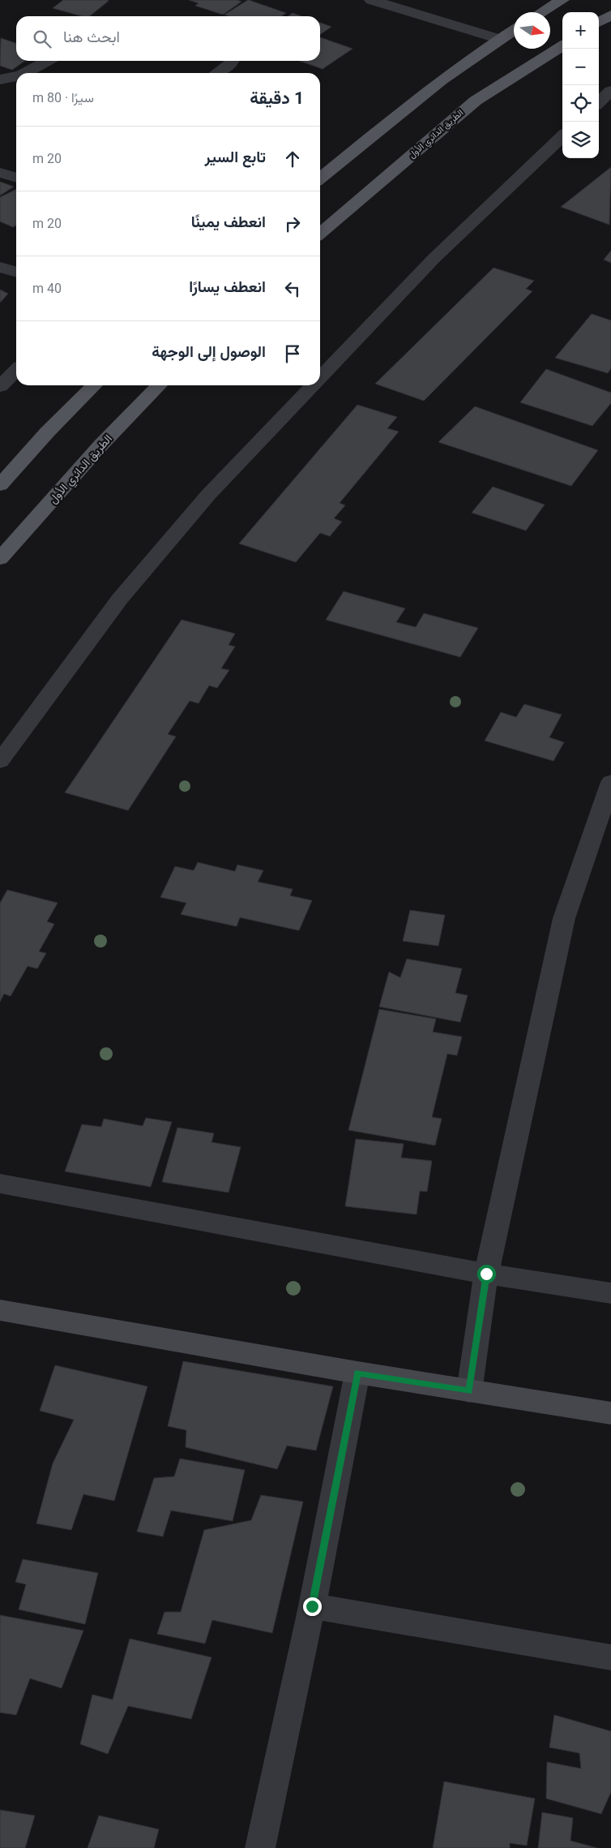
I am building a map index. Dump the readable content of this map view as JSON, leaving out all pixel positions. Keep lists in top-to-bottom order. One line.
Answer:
{"streets":{"main road":["الطريق الدائري الأول"]},"north":"right","page":{"map_buttons":["+","−"],"search":"ابحث هنا","heading":["1 دقيقة","سيرًا · 80 m"],"list":[["تابع السير","20 m"],["انعطف يمينًا","20 m"],["انعطف يسارًا","40 m"],"الوصول إلى الوجهة"]}}
